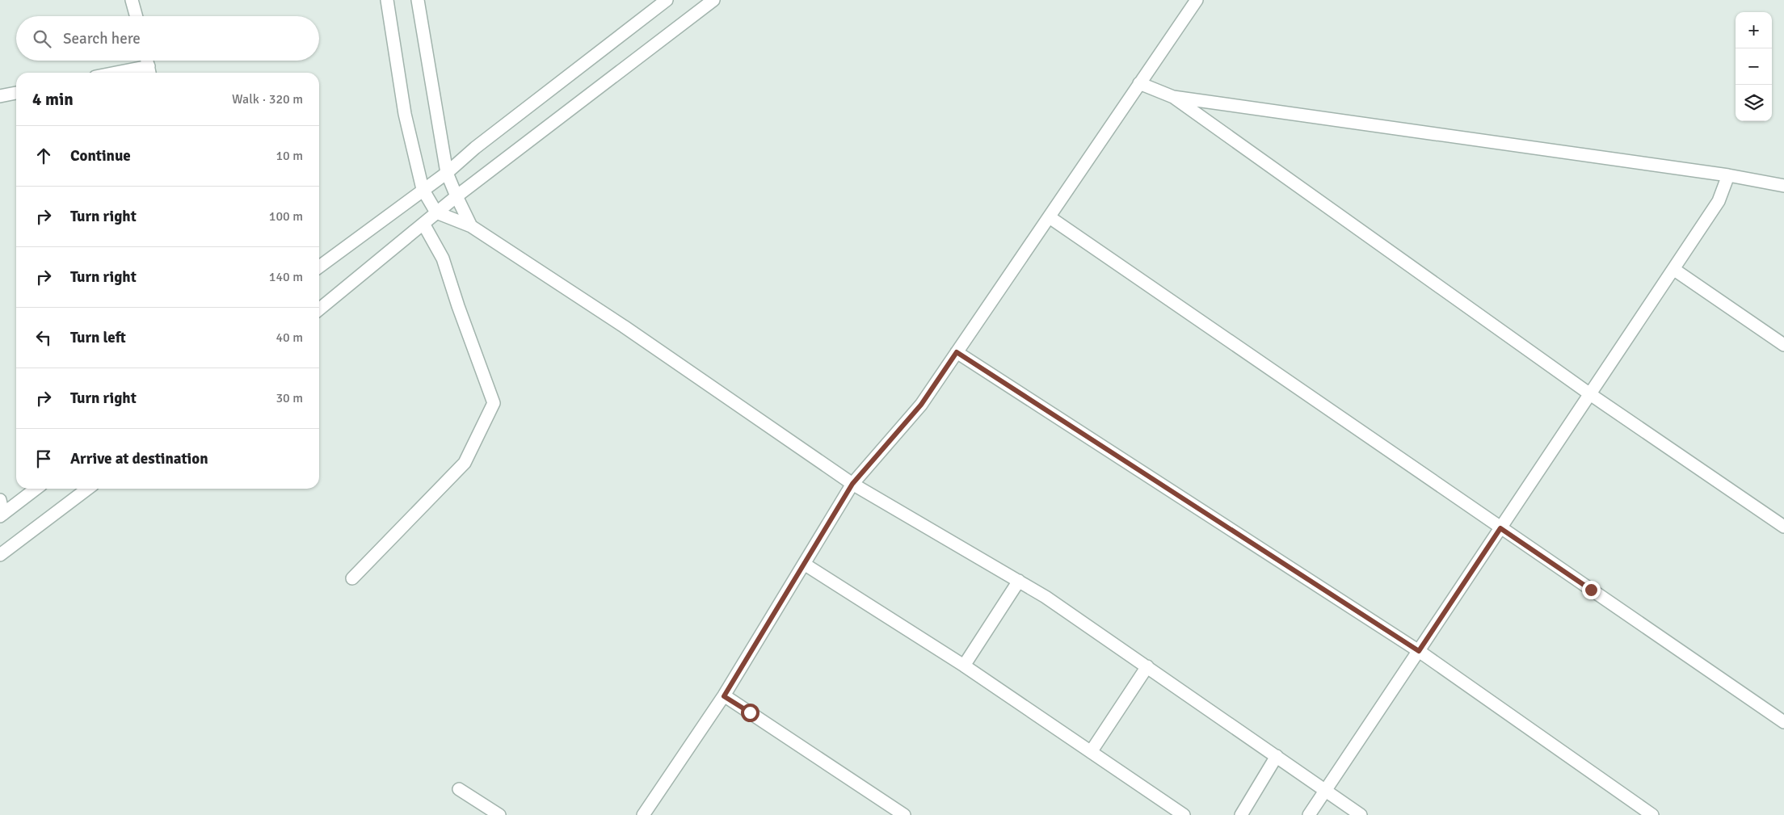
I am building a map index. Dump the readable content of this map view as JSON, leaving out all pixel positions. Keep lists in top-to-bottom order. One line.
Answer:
{"page":{"map_buttons":["+","−"],"search":"Search here","heading":["4 min","Walk · 320 m"],"list":[["Continue","10 m"],["Turn right","100 m"],["Turn right","140 m"],["Turn left","40 m"],["Turn right","30 m"],"Arrive at destination"]}}
